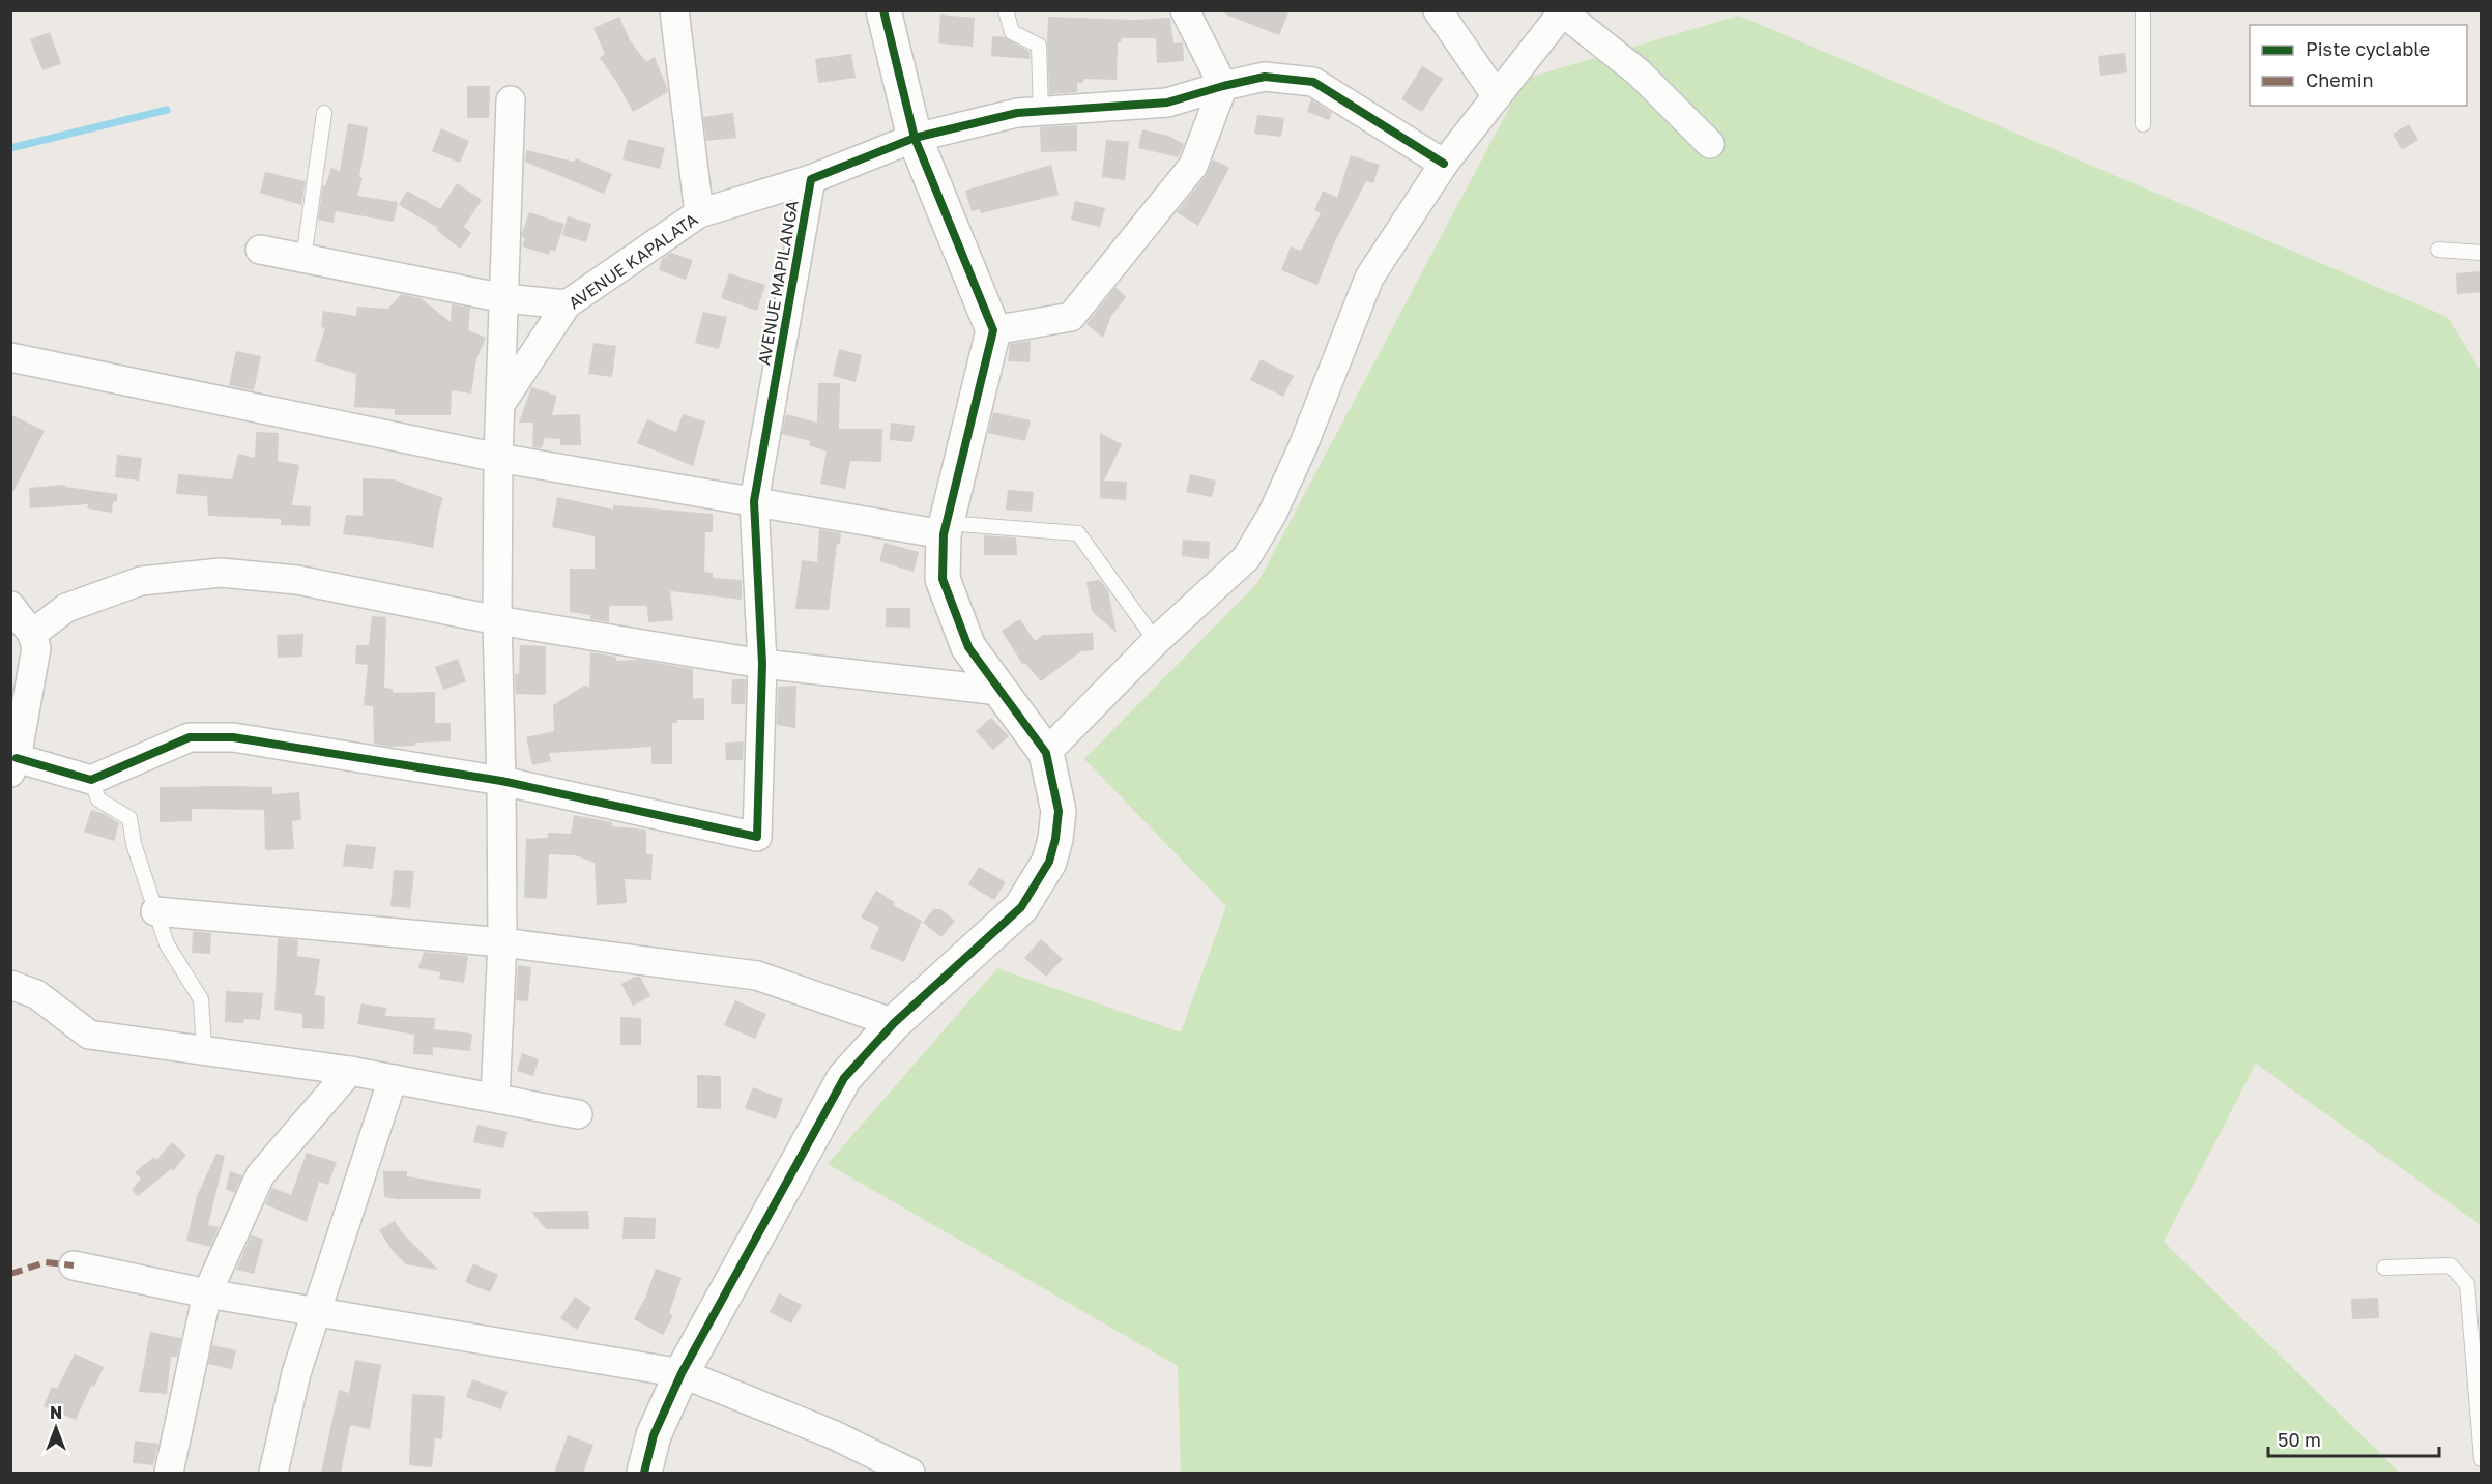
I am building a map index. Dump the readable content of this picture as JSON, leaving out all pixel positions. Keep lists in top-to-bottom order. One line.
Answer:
{"streets":{"street":["AVENUE KAPALATA","AVENUE MAPILANGA"]},"crossings":[["AVENUE KAPALATA","AVENUE MAPILANGA"]],"legend":["Piste cyclable","Chemin"],"scale_bar":"50 m","north":"top"}
